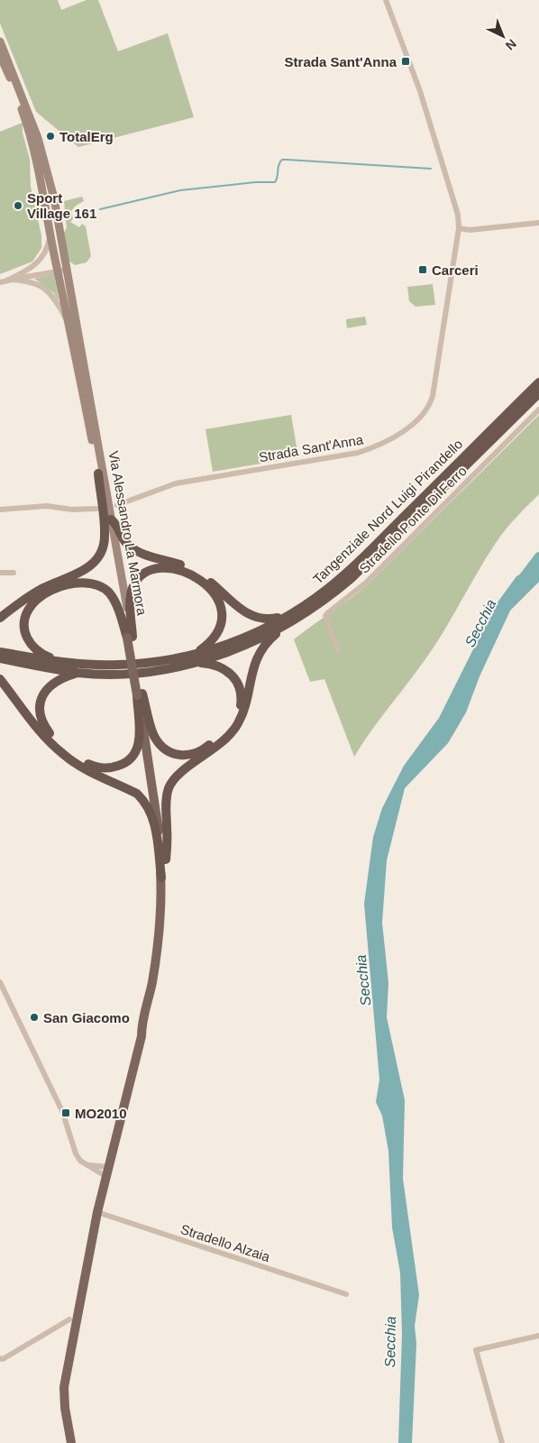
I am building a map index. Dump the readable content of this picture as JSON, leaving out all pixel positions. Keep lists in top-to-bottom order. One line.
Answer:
{"streets":{"highway":["Tangenziale Nord Luigi Pirandello"],"main road":["Via Alessandro La Marmora"],"street":["Strada Sant'Anna","Stradello Ponte Di Ferro","Stradello Alzaia"]},"crossings":[["Via Alessandro La Marmora","Stradello Alzaia"]],"water":["Secchia"],"places":{"transit":["Strada Sant'Anna","Carceri","MO2010"],"other":["TotalErg","Sport Village 161","San Giacomo"]},"north":"bottom right"}
